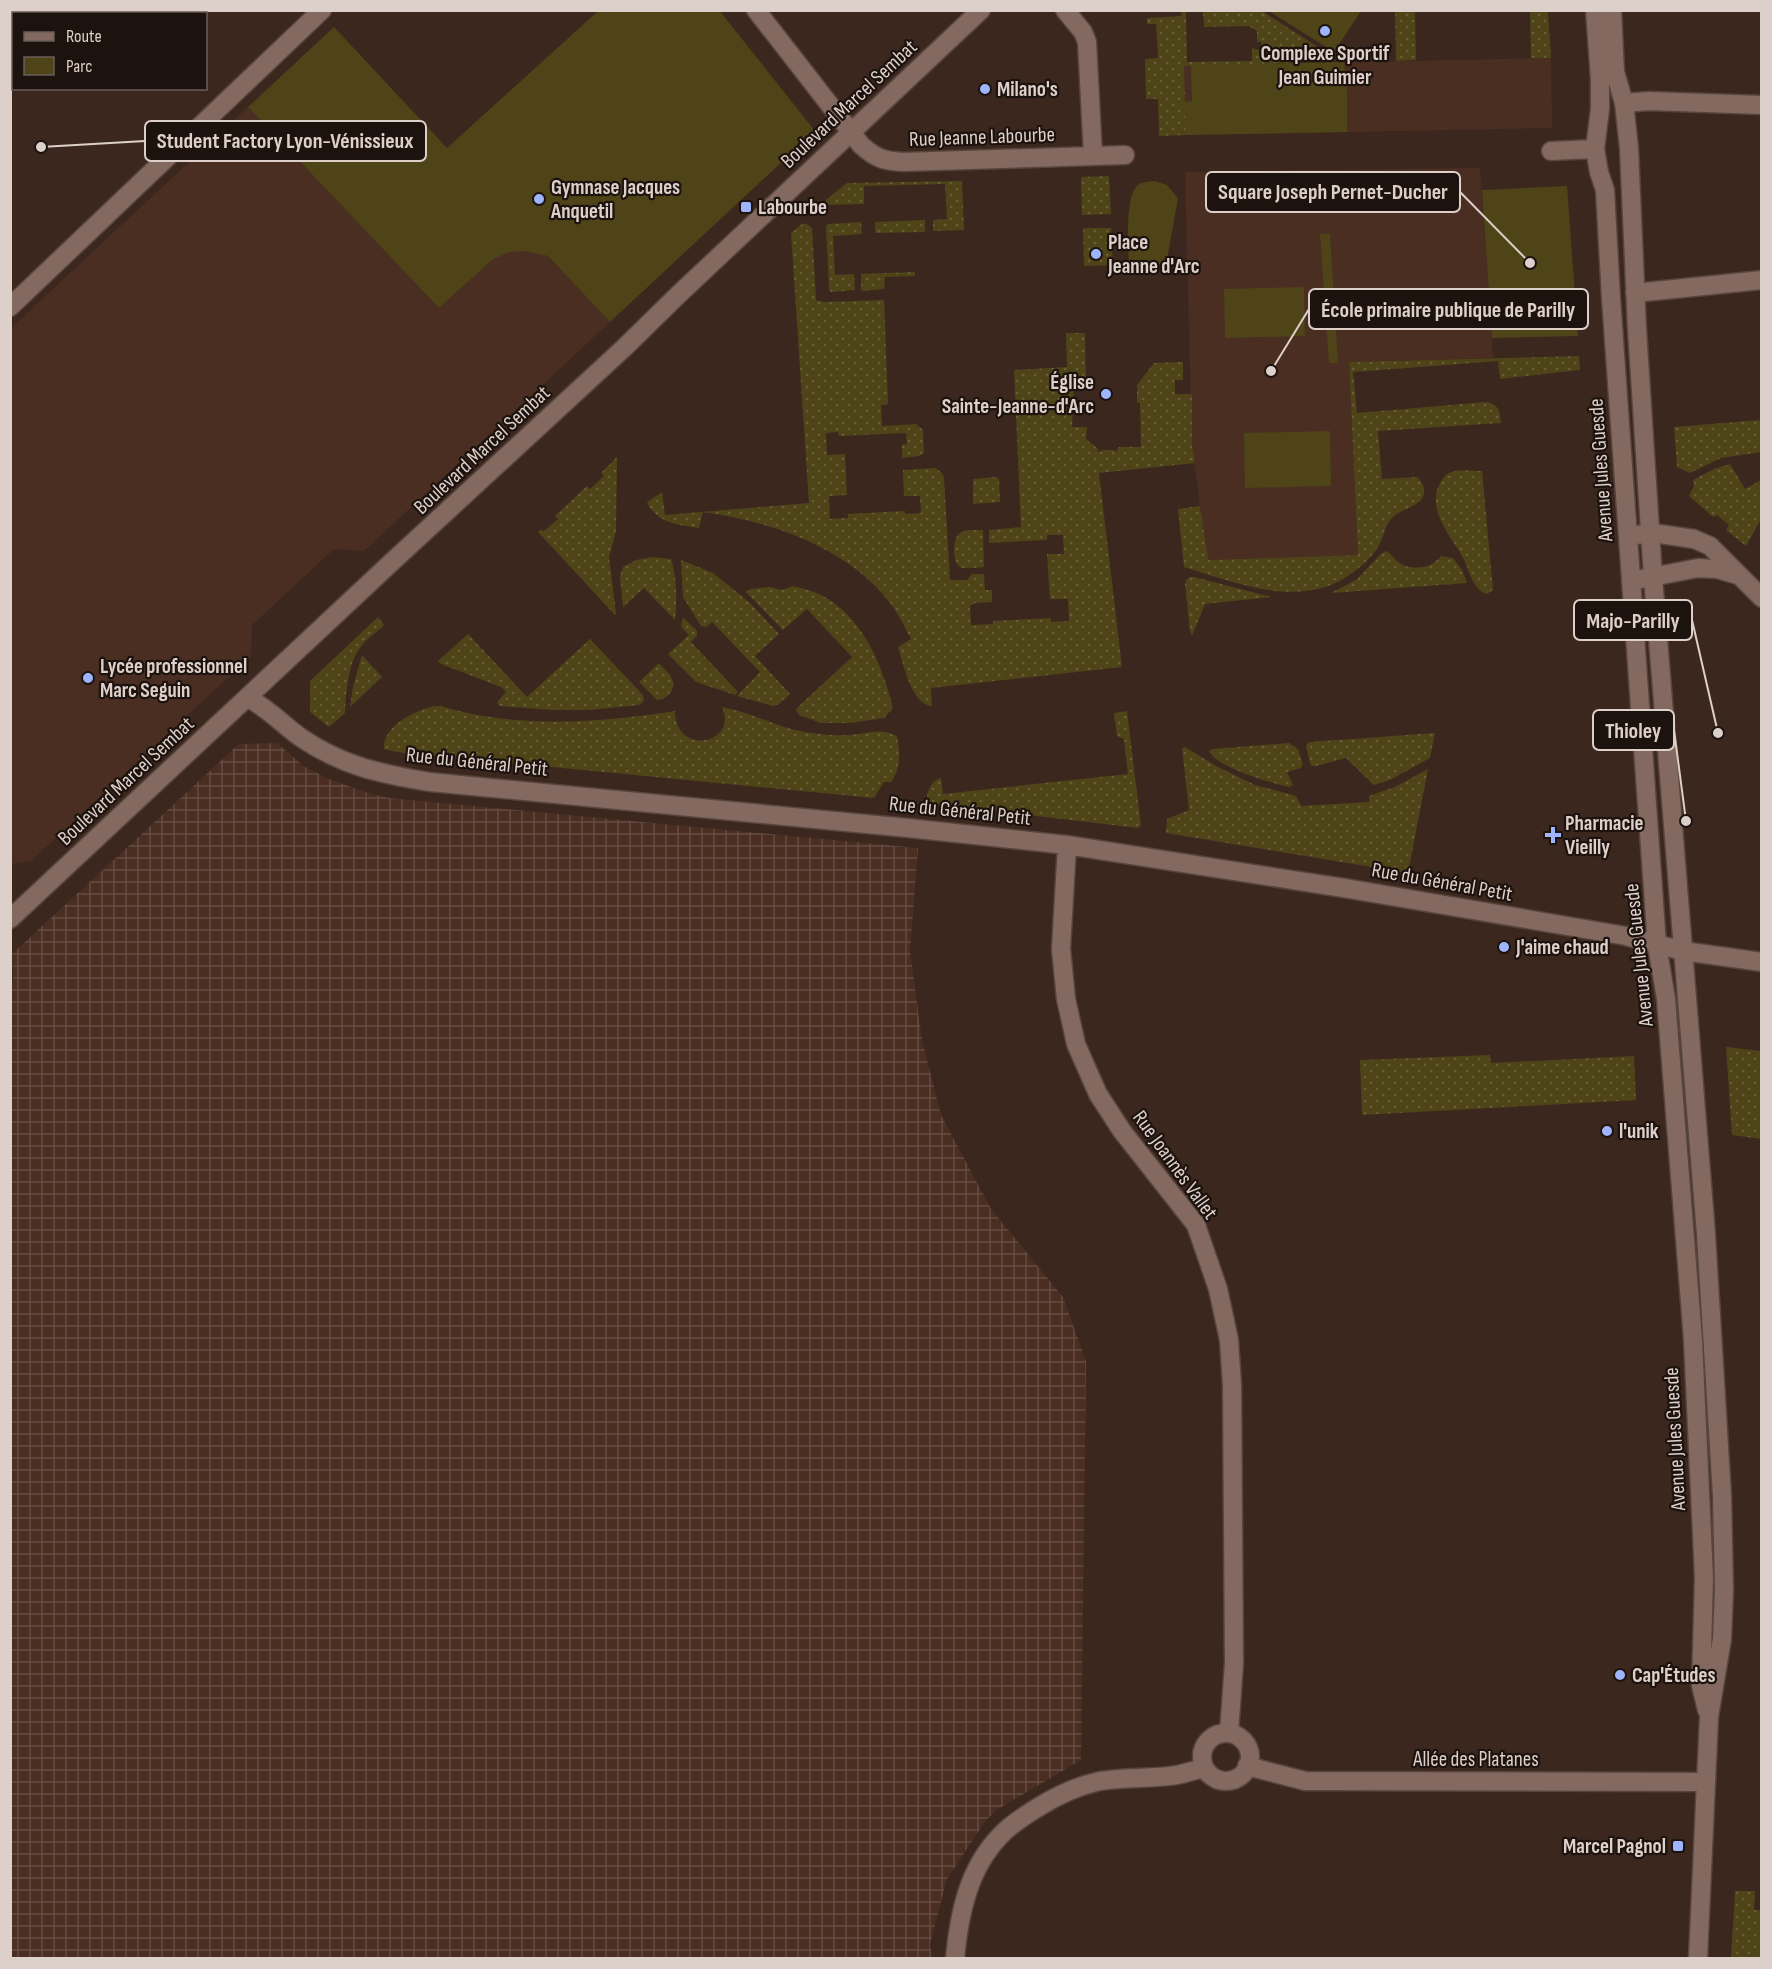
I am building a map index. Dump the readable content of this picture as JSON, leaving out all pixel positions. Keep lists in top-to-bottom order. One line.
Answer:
{"streets":{"street":["Boulevard Marcel Sembat","Rue Jeanne Labourbe","Avenue Jules Guesde","Rue du Général Petit","Rue Joannès Vallet","Allée des Platanes"]},"crossings":[["Boulevard Marcel Sembat","Rue Jeanne Labourbe"],["Boulevard Marcel Sembat","Rue du Général Petit"],["Avenue Jules Guesde","Rue du Général Petit"],["Avenue Jules Guesde","Allée des Platanes"],["Rue du Général Petit","Rue Joannès Vallet"],["Rue Joannès Vallet","Allée des Platanes"]],"places":{"other":["Complexe Sportif Jean Guimier","Milano's","Student Factory Lyon-Vénissieux","Gymnase Jacques Anquetil","Place Jeanne d'Arc","Square Joseph Pernet-Ducher","École primaire publique de Parilly","Église Sainte-Jeanne-d'Arc","Lycée professionnel Marc Seguin","Majo-Parilly","Thioley","J'aime chaud","l'unik","Cap'Études"],"transit":["Labourbe","Marcel Pagnol"],"health":["Pharmacie Vieilly"]},"legend":["Route","Parc"]}
